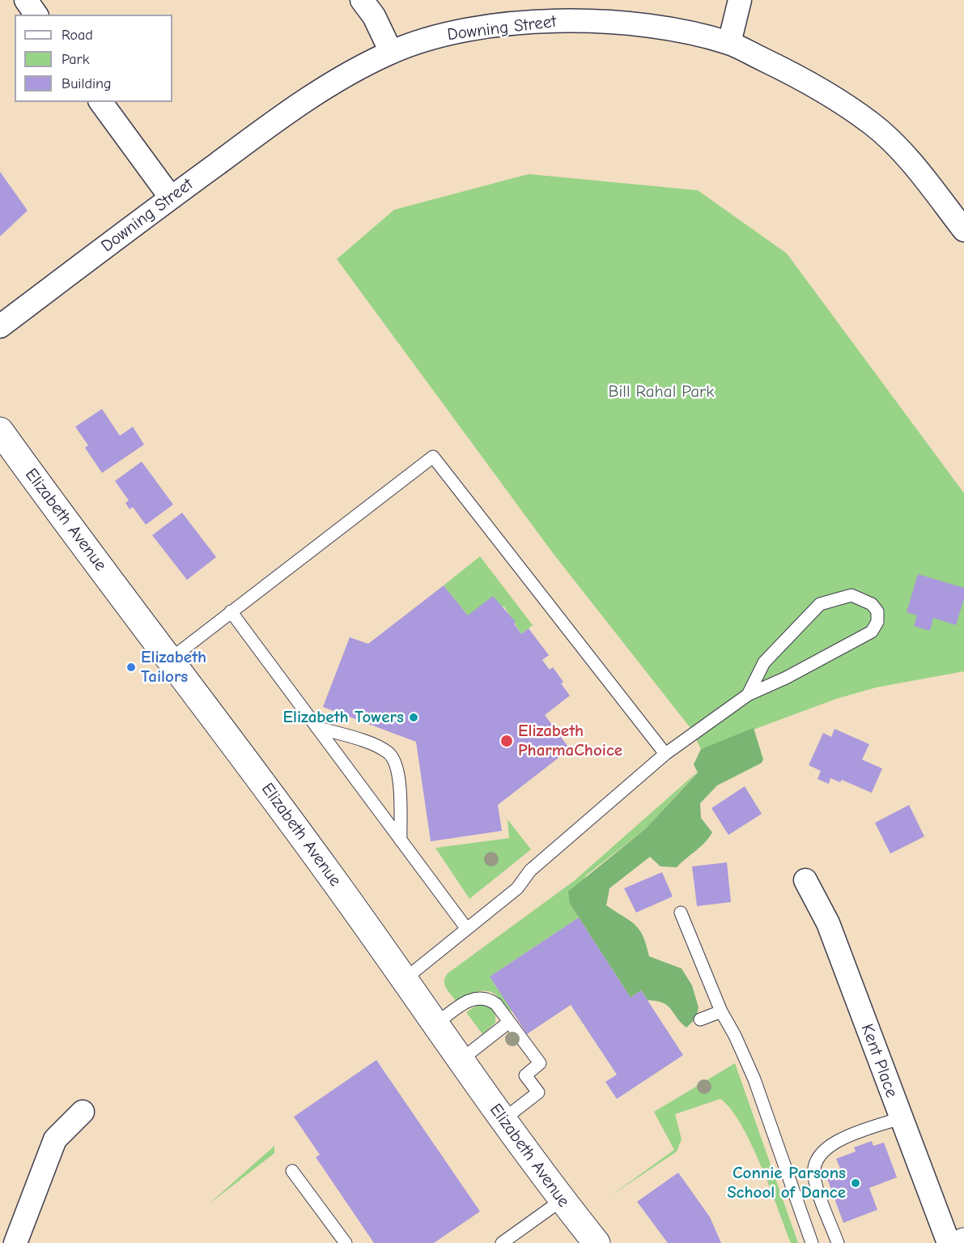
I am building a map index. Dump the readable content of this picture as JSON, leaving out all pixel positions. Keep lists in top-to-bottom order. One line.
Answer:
{"streets":{"main road":["Elizabeth Avenue"],"street":["Downing Street","Kent Place"]},"parks":["Bill Rahal Park"],"places":["Elizabeth Tailors","Elizabeth Towers","Elizabeth PharmaChoice","Connie Parsons School of Dance"],"legend":["Road","Park","Building"]}
